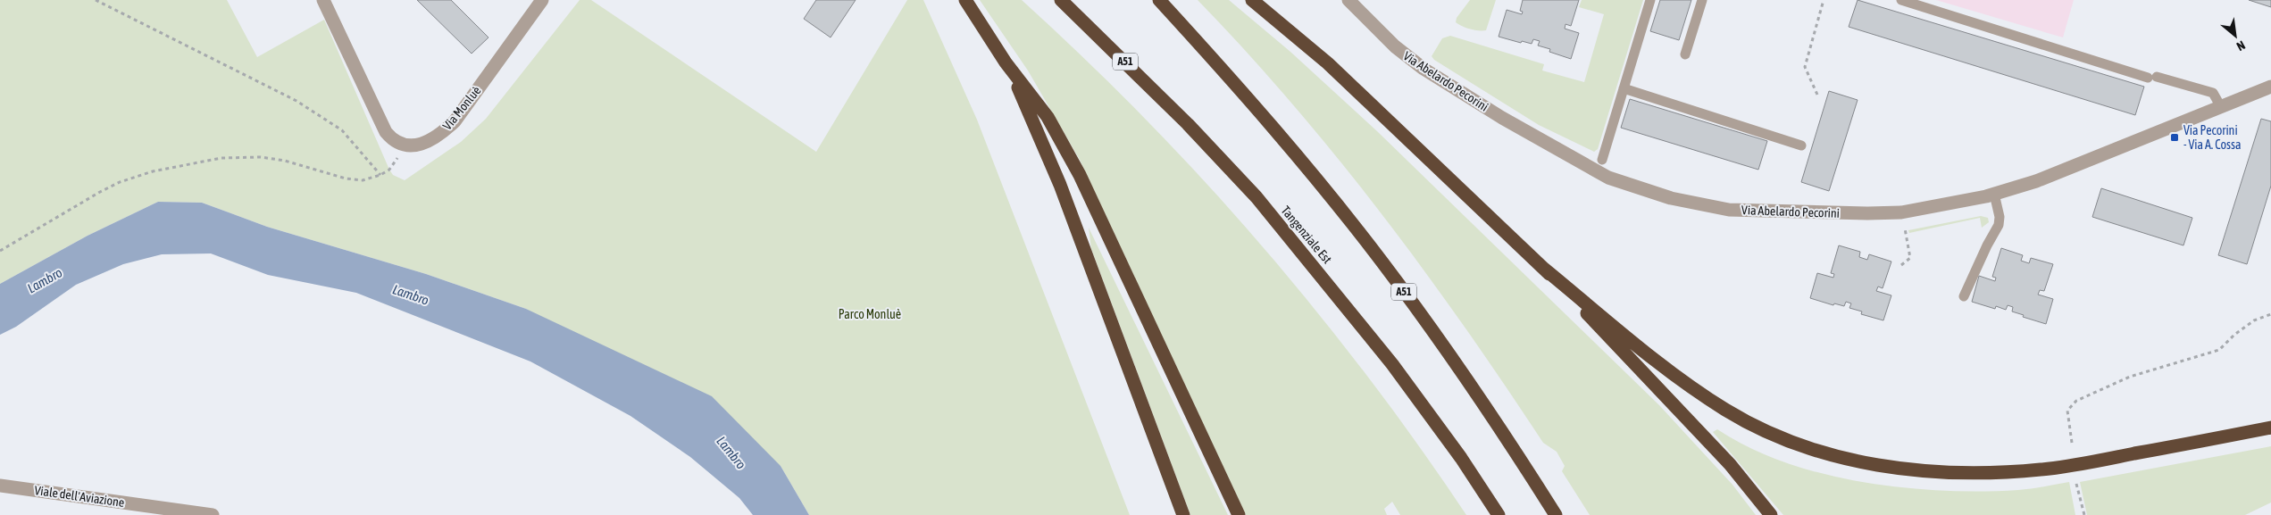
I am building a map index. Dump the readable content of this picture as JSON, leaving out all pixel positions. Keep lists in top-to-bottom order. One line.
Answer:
{"streets":{"highway":["A51","Tangenziale Est"],"street":["Via Abelardo Pecorini","Via Monluè","Viale dell'Aviazione"]},"water":["Lambro"],"parks":["Parco Monluè"],"places":{"transit":["Via Pecorini - Via A. Cossa"]},"north":"bottom right"}
